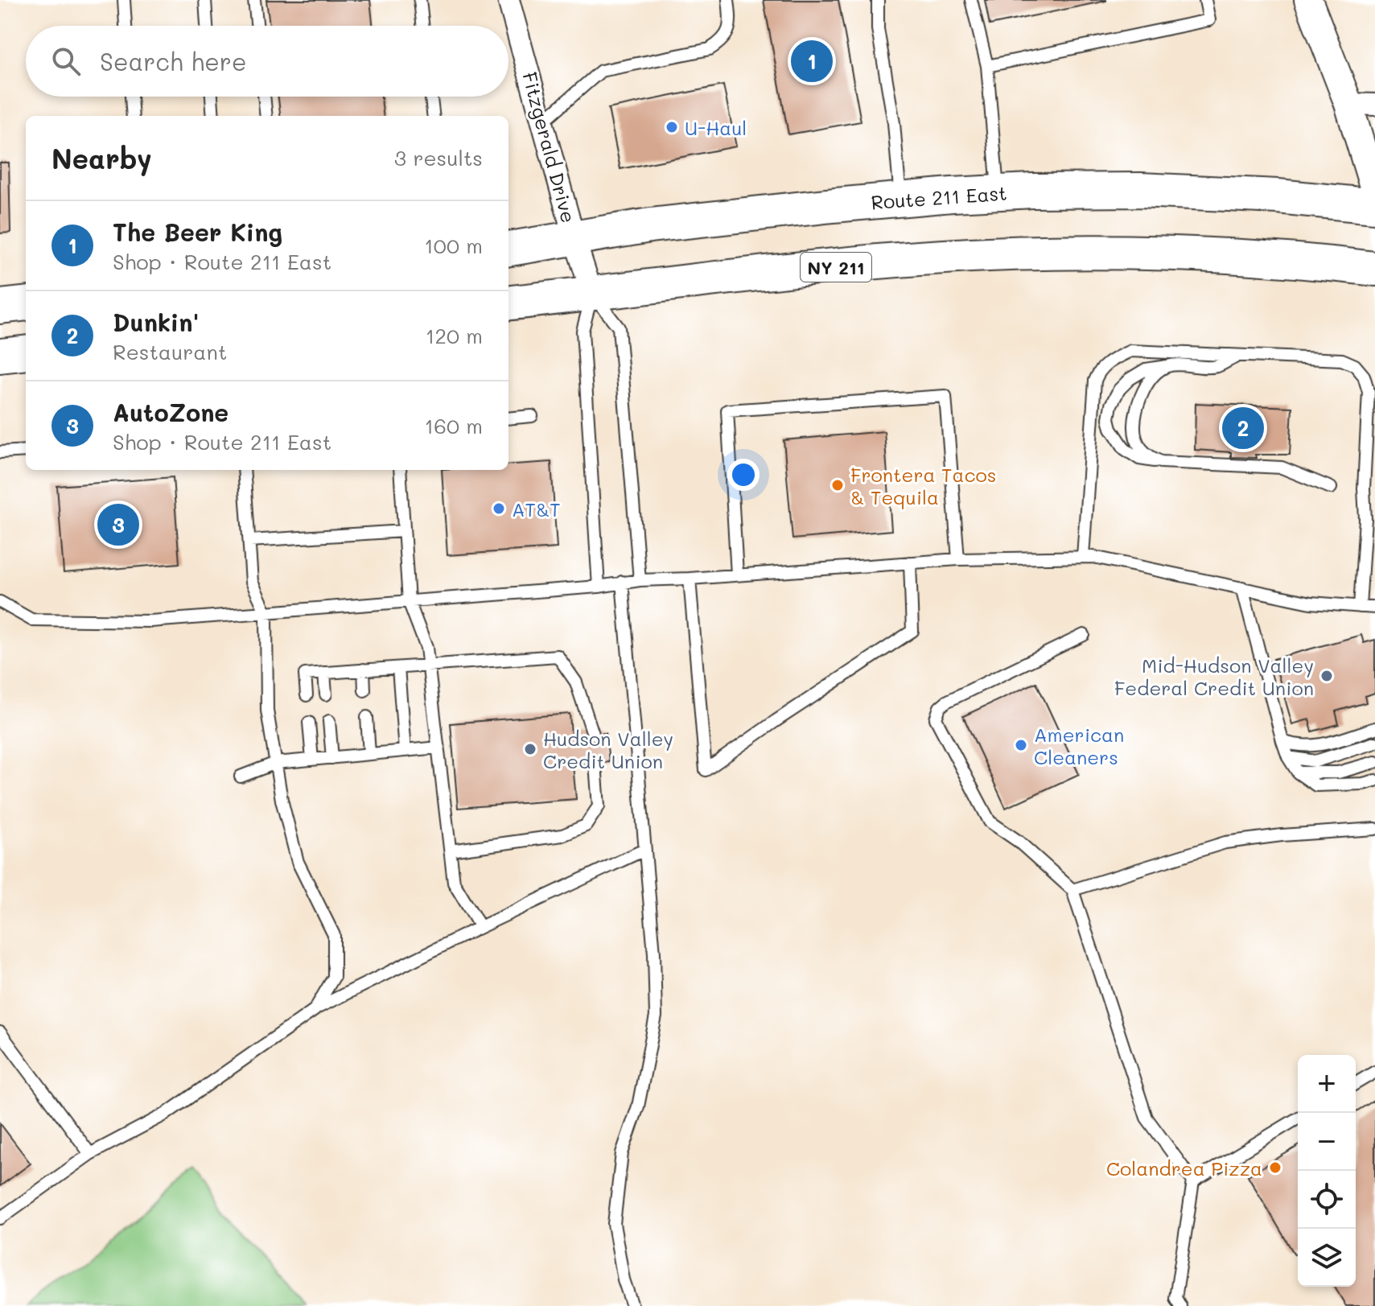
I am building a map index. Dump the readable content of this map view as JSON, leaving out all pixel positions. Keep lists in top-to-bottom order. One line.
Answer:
{"streets":{"main road":["Route 211 East","NY 211"],"street":["Fitzgerald Drive"]},"crossings":[["Fitzgerald Drive","Route 211 East"],["Fitzgerald Drive","NY 211"]],"places":["U-Haul","Frontera Tacos & Tequila","AT&T","Mid-Hudson Valley Federal Credit Union","American Cleaners","Hudson Valley Credit Union","Colandrea Pizza"],"page":{"search":"Search here","pins":["1","2","3"],"heading":["Nearby","3 results"],"list":[{"mark":"1","name":"The Beer King","note":"Shop · Route 211 East","value":"100 m"},{"mark":"2","name":"Dunkin'","note":"Restaurant","value":"120 m"},{"mark":"3","name":"AutoZone","note":"Shop · Route 211 East","value":"160 m"}],"map_buttons":["+","−"]}}
